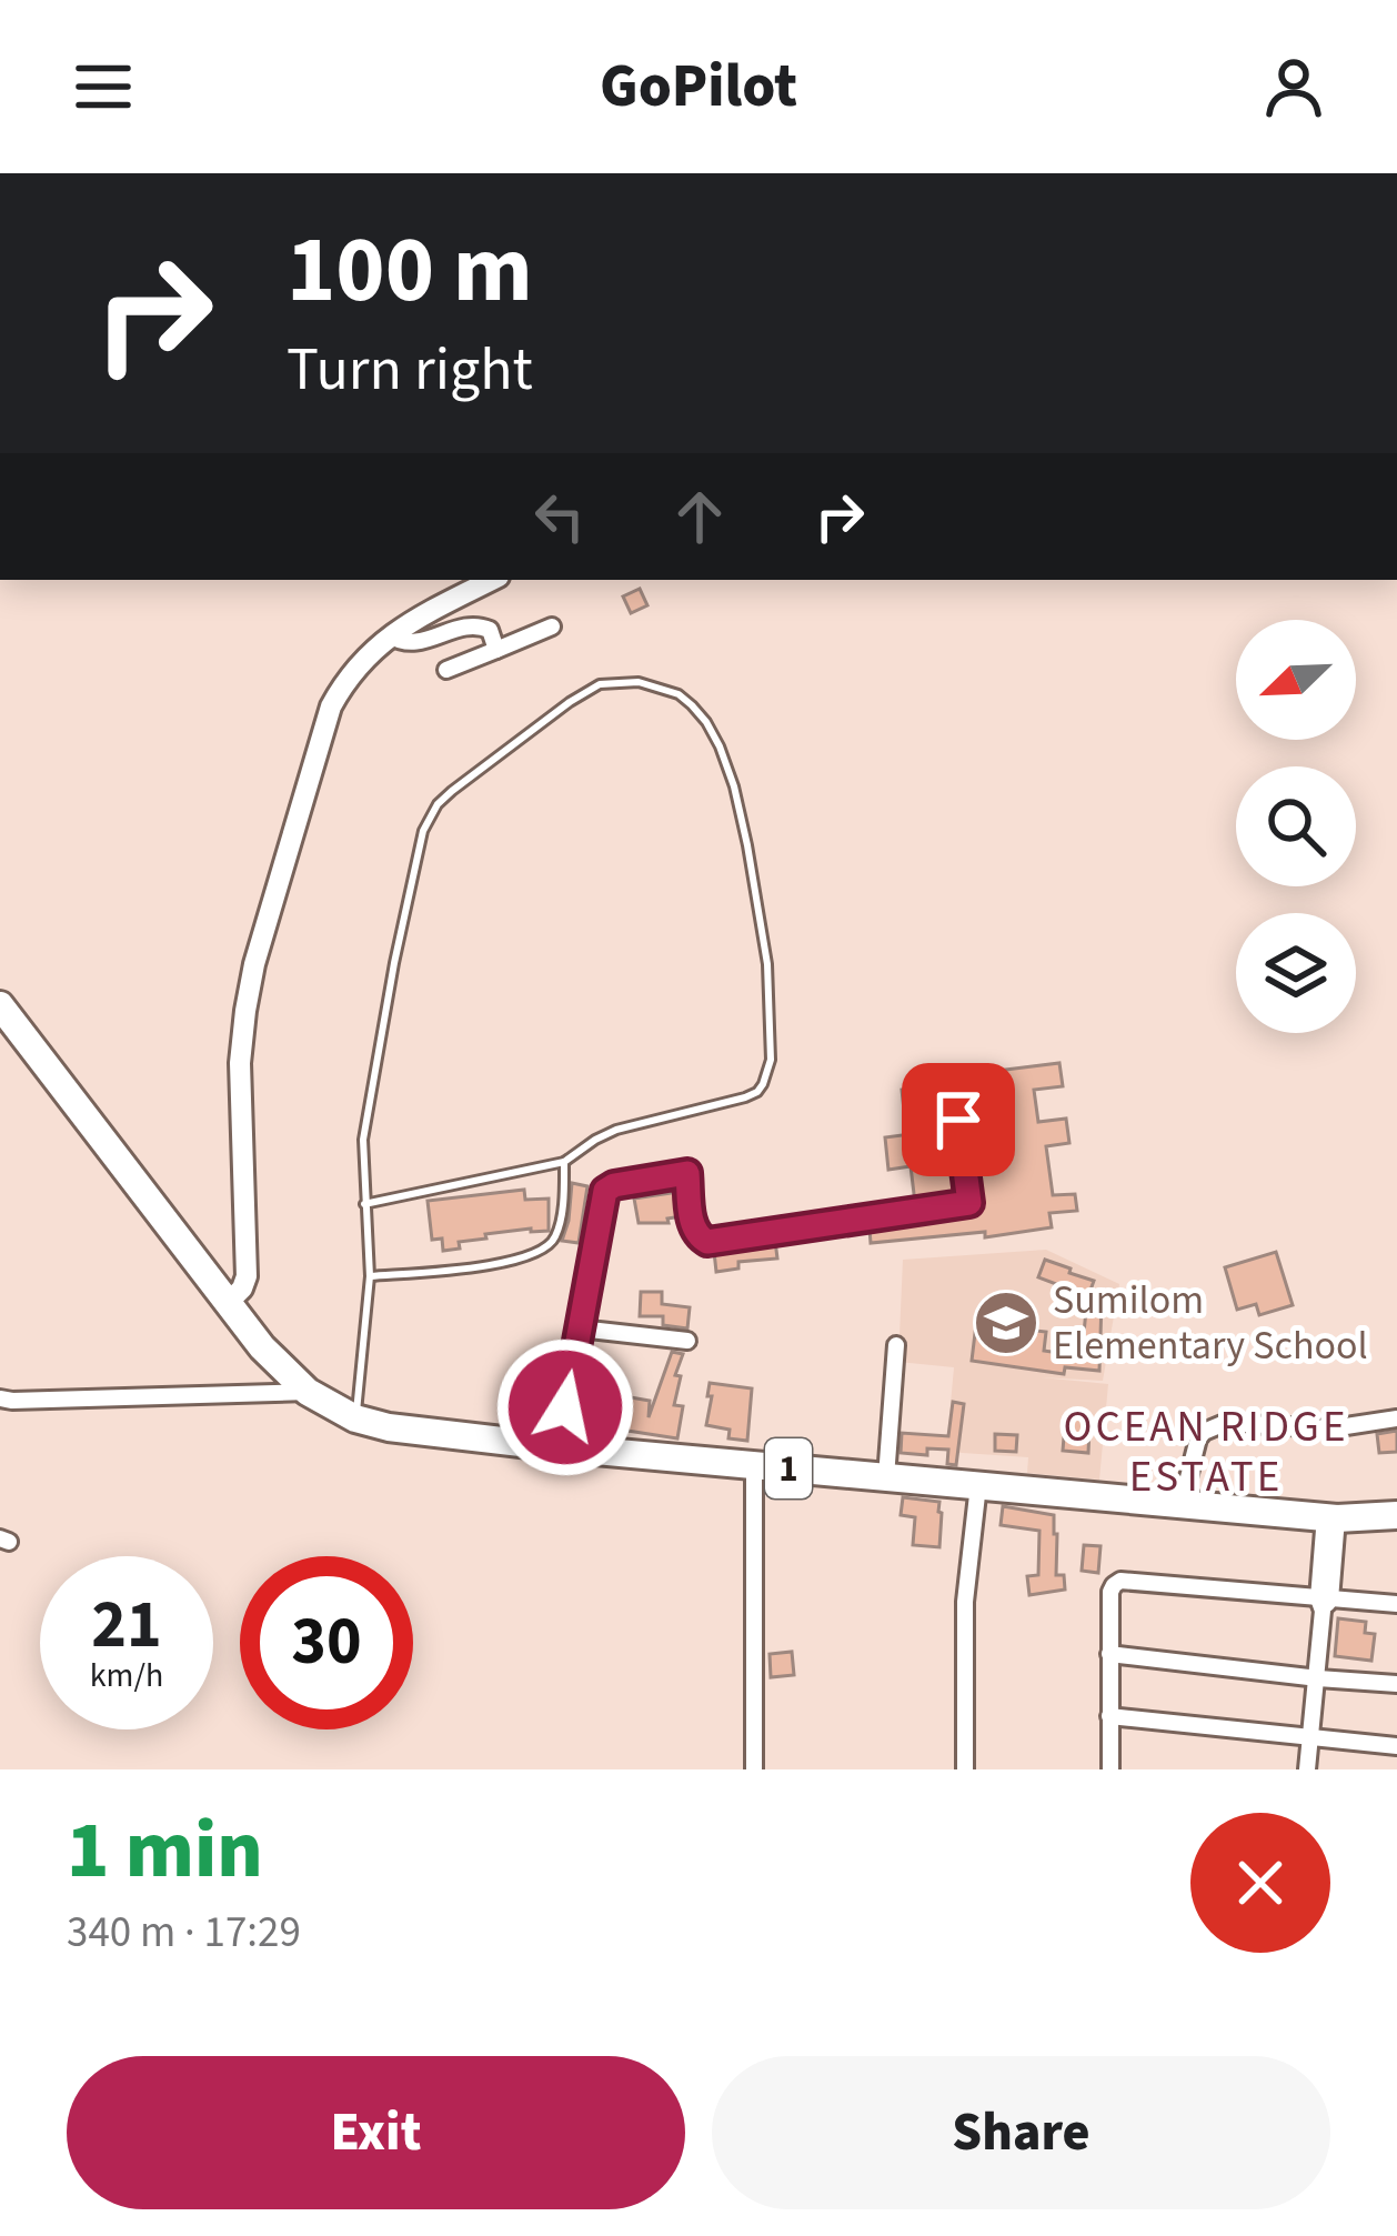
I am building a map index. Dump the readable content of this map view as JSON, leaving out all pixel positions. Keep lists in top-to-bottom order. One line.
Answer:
{"streets":{"highway":["1"]},"districts":["OCEAN RIDGE ESTATE"],"places":{"school or university":["Sumilom Elementary School"]},"north":"bottom left","page":{"header":"GoPilot","turn":["100 m","Turn right"],"speed":"21 km/h","limit":"30","heading":["1 min","340 m · 17:29"],"buttons":["Exit","Share"]}}
